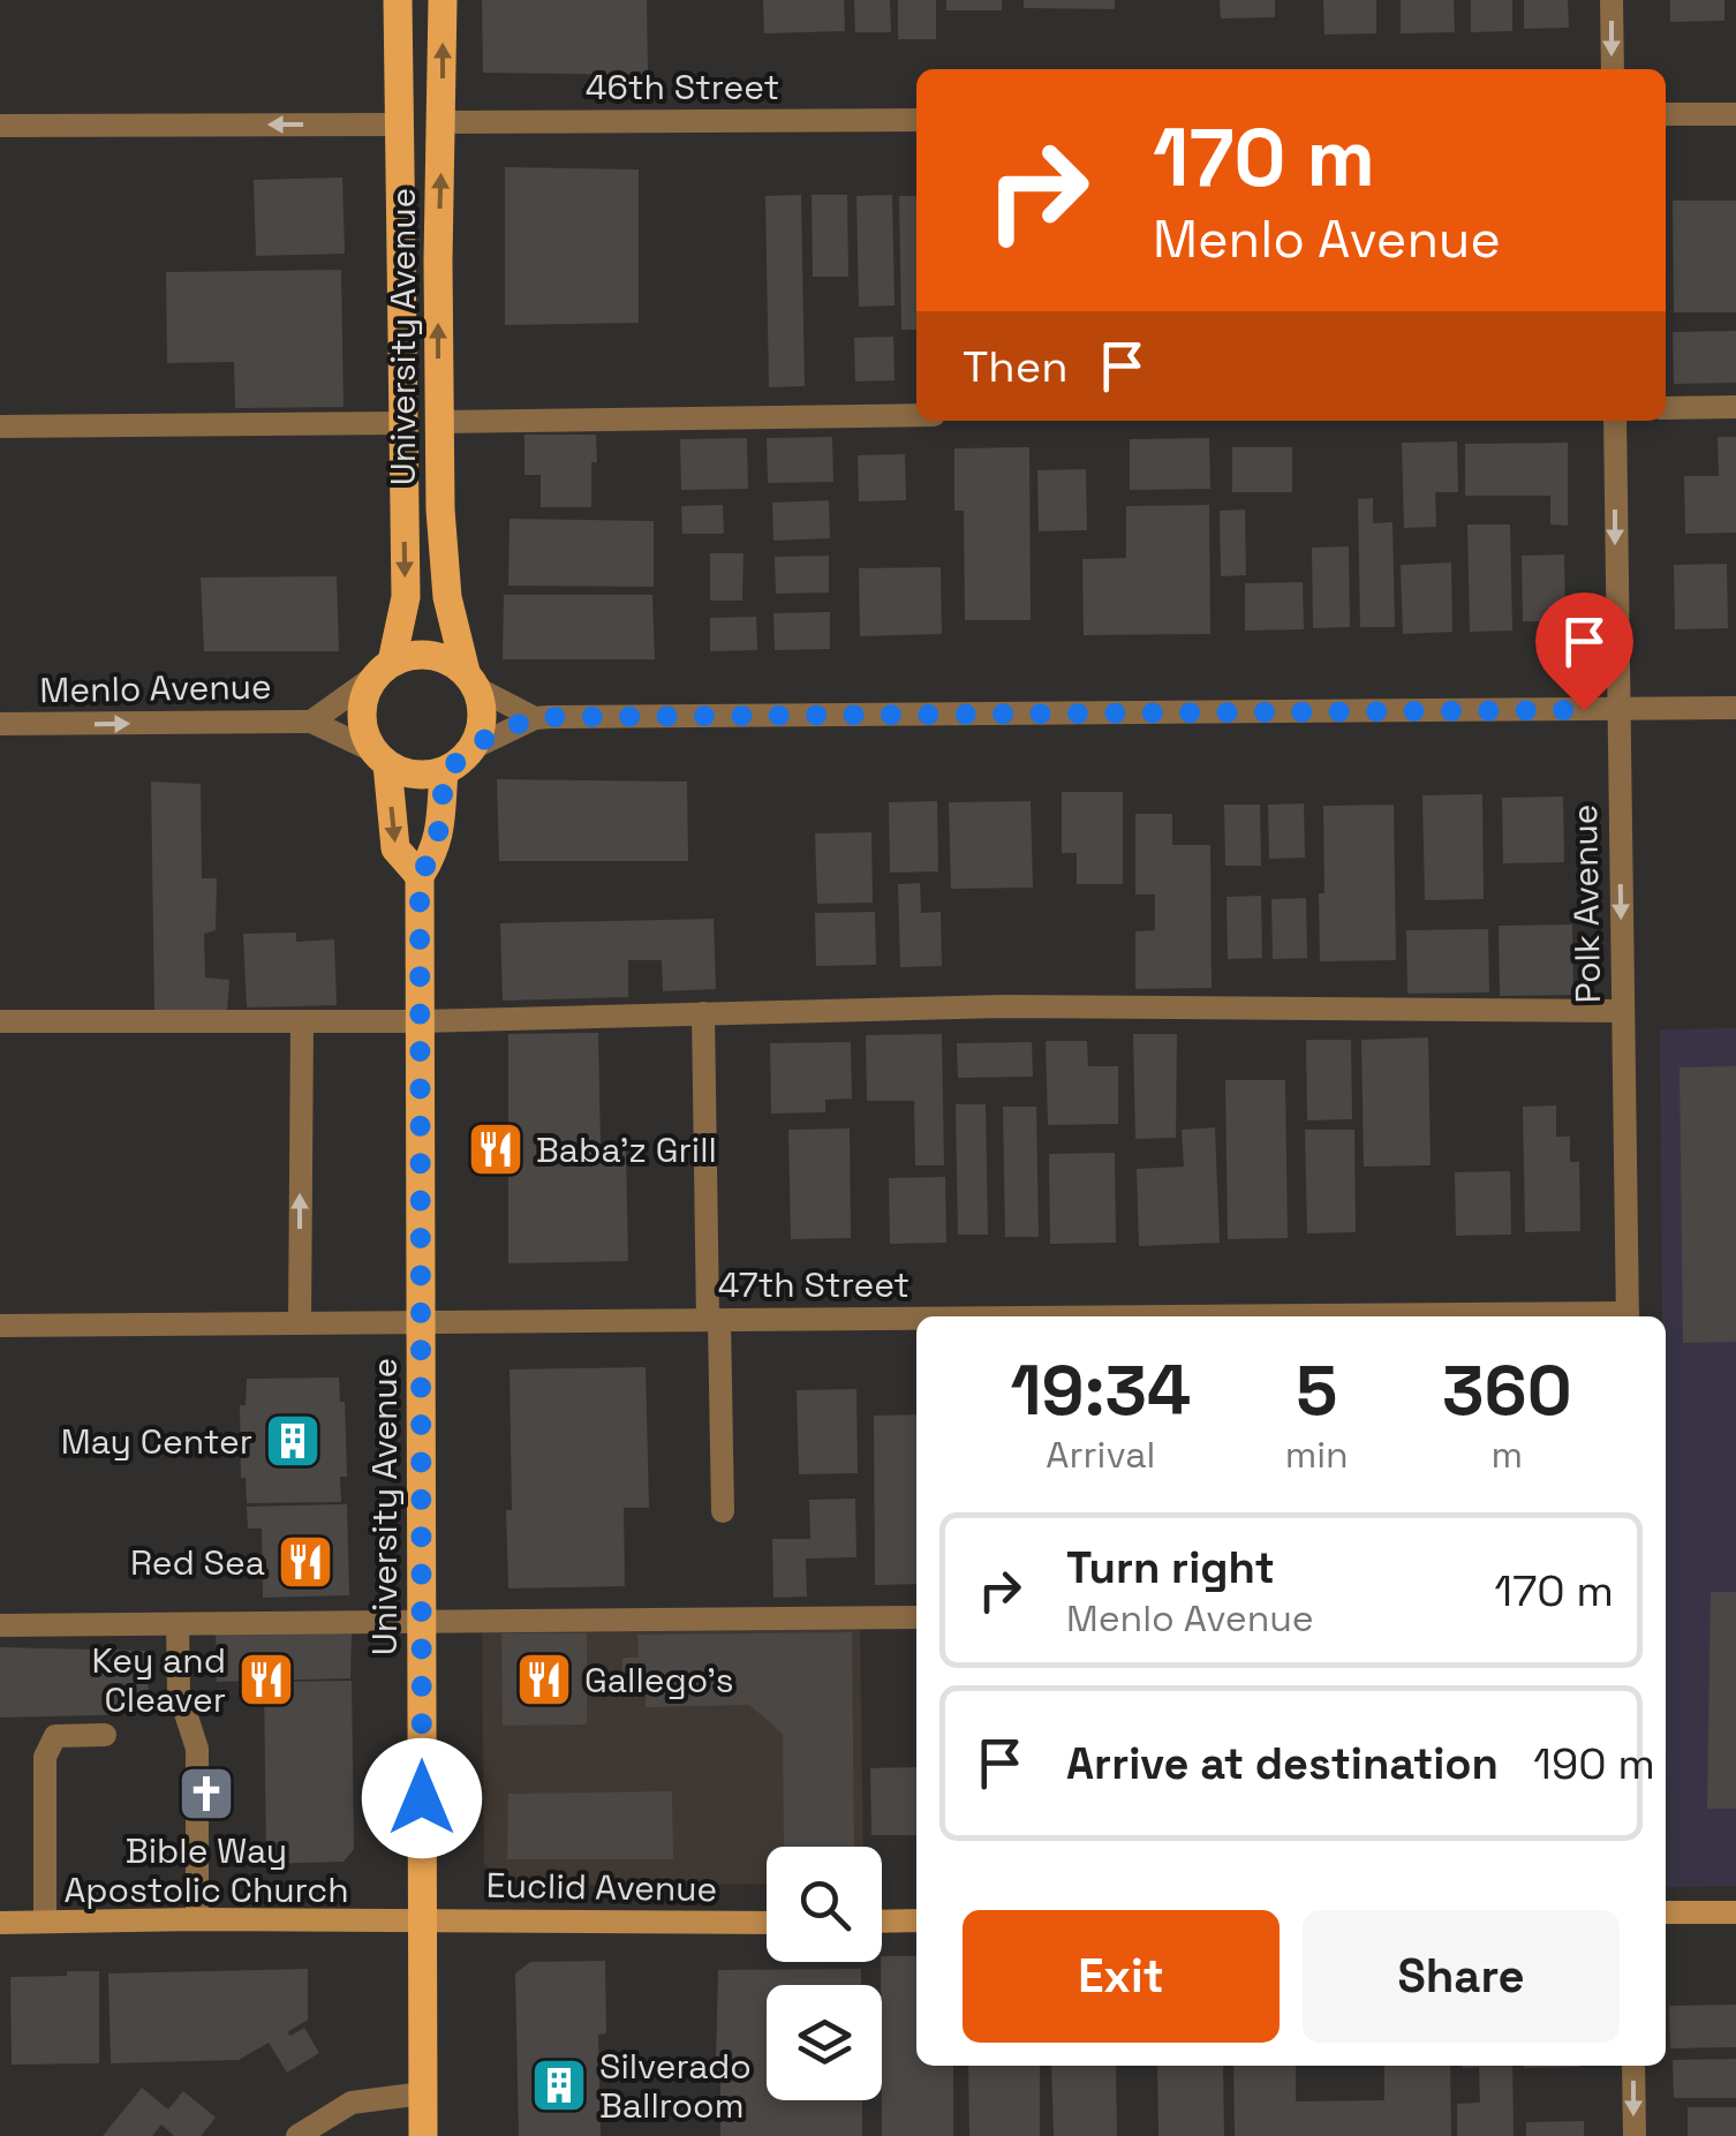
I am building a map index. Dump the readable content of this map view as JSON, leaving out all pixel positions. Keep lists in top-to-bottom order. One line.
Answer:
{"streets":{"main road":["University Avenue","Euclid Avenue"],"street":["46th Street","Menlo Avenue","Polk Avenue","47th Street"]},"crossings":[["46th Street","University Avenue"],["University Avenue","Menlo Avenue"],["University Avenue","47th Street"],["University Avenue","Euclid Avenue"]],"one_way":["Menlo Avenue","Polk Avenue"],"places":{"restaurant":["Baba'z Grill","Red Sea","Key and Cleaver","Gallego's"],"building":["May Center","Silverado Ballroom"],"church":["Bible Way Apostolic Church"]},"page":{"turn":["170 m","Menlo Avenue"],"then":"Then","eta":["19:34","Arrival","5","min","360","m"],"list":[{"name":"Turn right","note":"Menlo Avenue","value":"170 m"},{"name":"Arrive at destination","value":"190 m"}],"buttons":["Exit","Share"]}}
